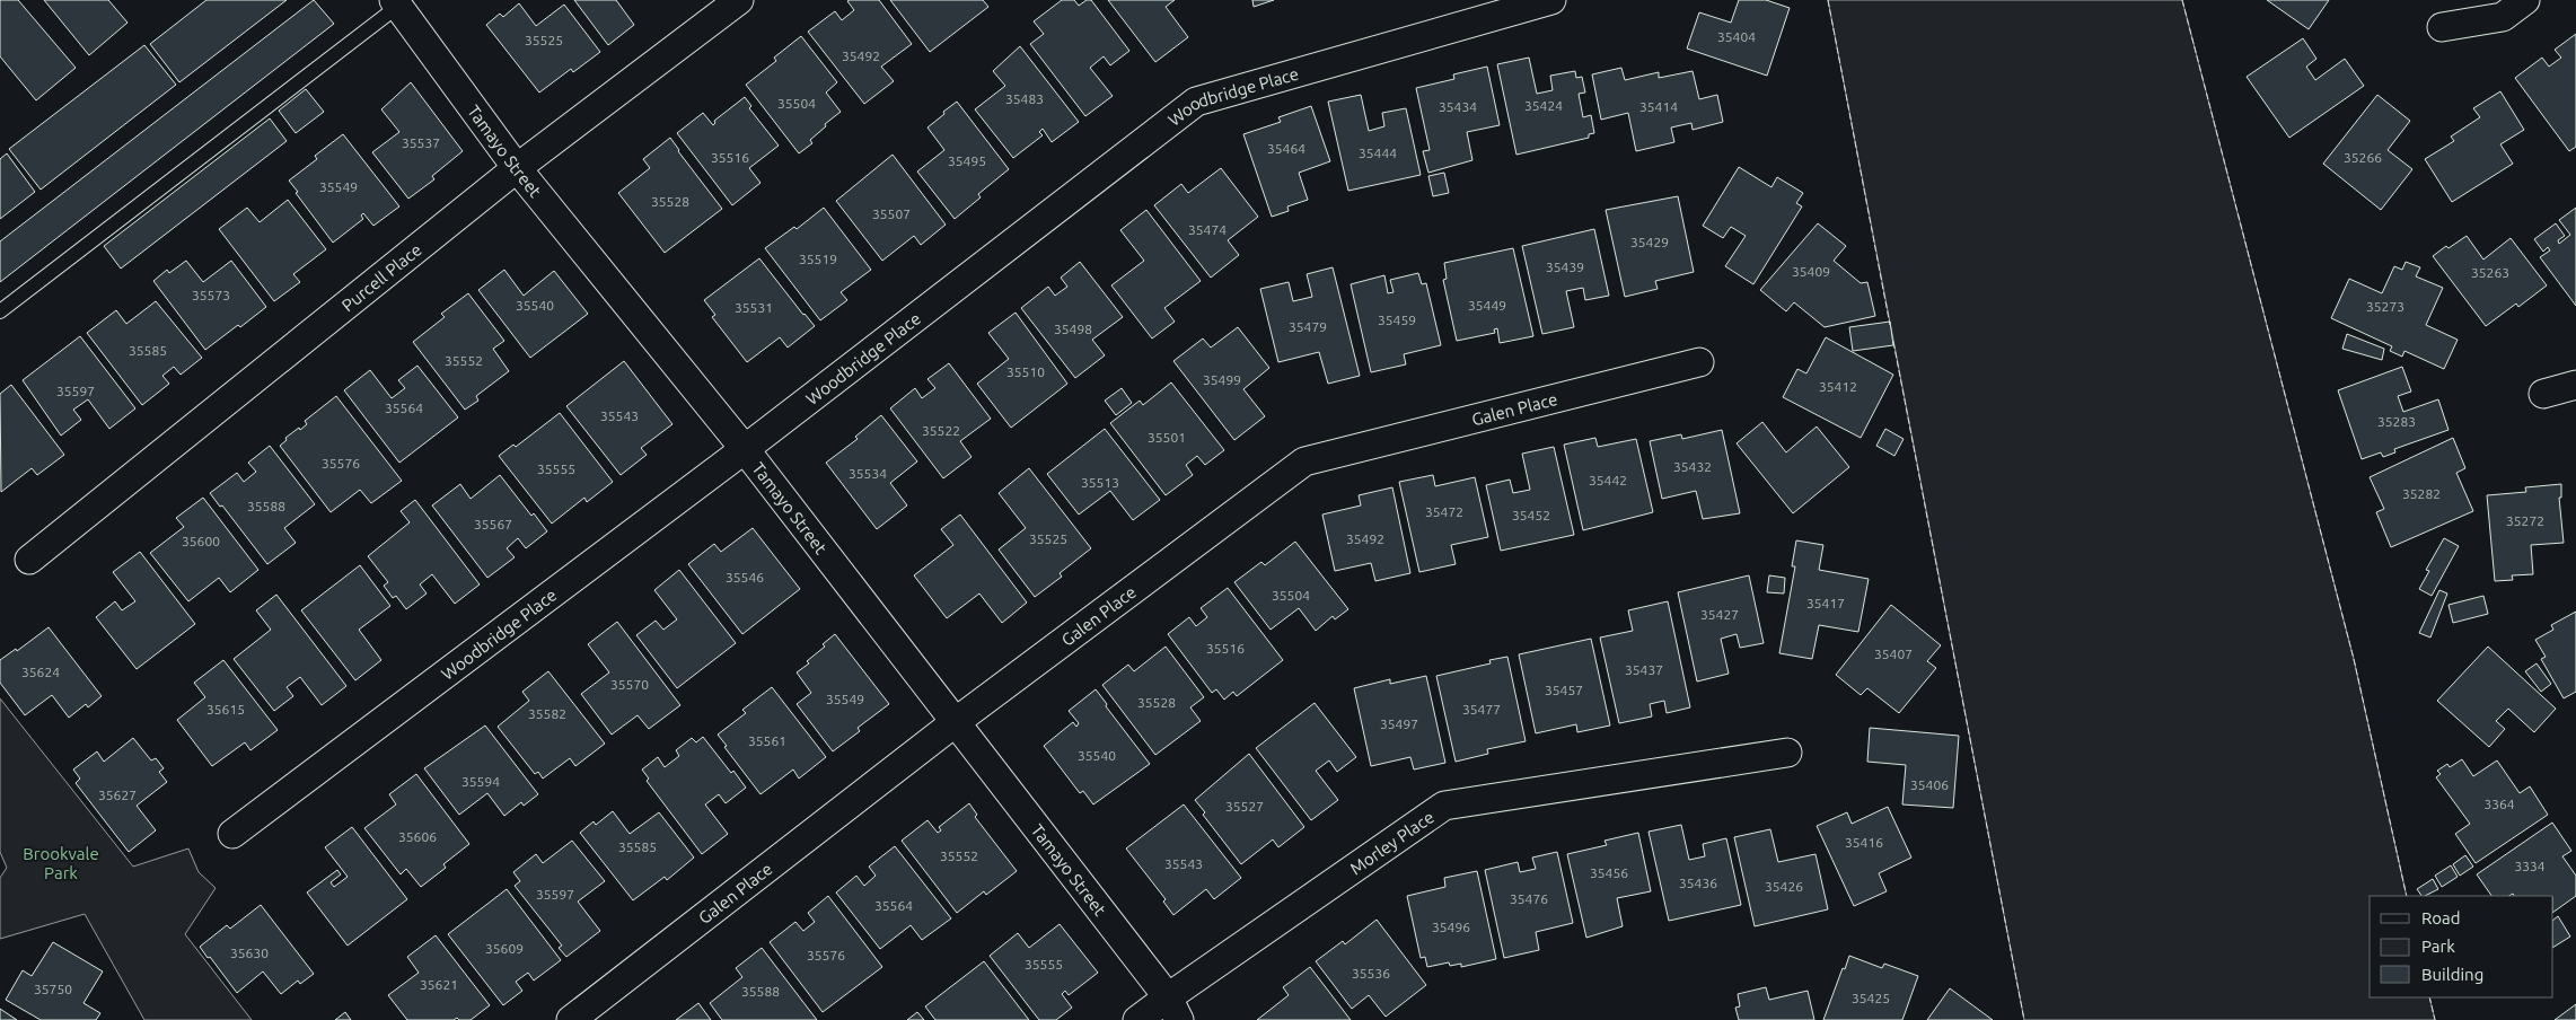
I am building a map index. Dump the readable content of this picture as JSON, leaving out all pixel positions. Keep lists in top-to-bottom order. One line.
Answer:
{"streets":{"street":["Woodbridge Place","Tamayo Street","Purcell Place","Galen Place","Morley Place"]},"crossings":[["Woodbridge Place","Tamayo Street"],["Tamayo Street","Purcell Place"],["Tamayo Street","Galen Place"],["Tamayo Street","Morley Place"]],"parks":["Brookvale Park"],"house_numbers":["35404","35525","35492","35483","35504","35424","35434","35414","35537","35464","35444","35516","35266","35495","35549","35528","35507","35474","35429","35519","35439","35409","35263","35573","35540","35449","35273","35531","35459","35479","35498","35585","35552","35510","35499","35412","35597","35564","35543","35283","35522","35501","35576","35432","35555","35534","35442","35513","35282","35588","35472","35452","35272","35567","35525","35492","35600","35546","35504","35417","35427","35516","35407","35437","35624","35570","35457","35549","35528","35615","35477","35582","35497","35561","35540","35594","35406","35627","3364","35527","35606","35416","35585","35552","35543","3334","35456","35436","35426","35597","35476","35564","35496","35609","35630","35576","35555","35536","35621","35750","35588","35425"],"legend":["Road","Park","Building"]}
